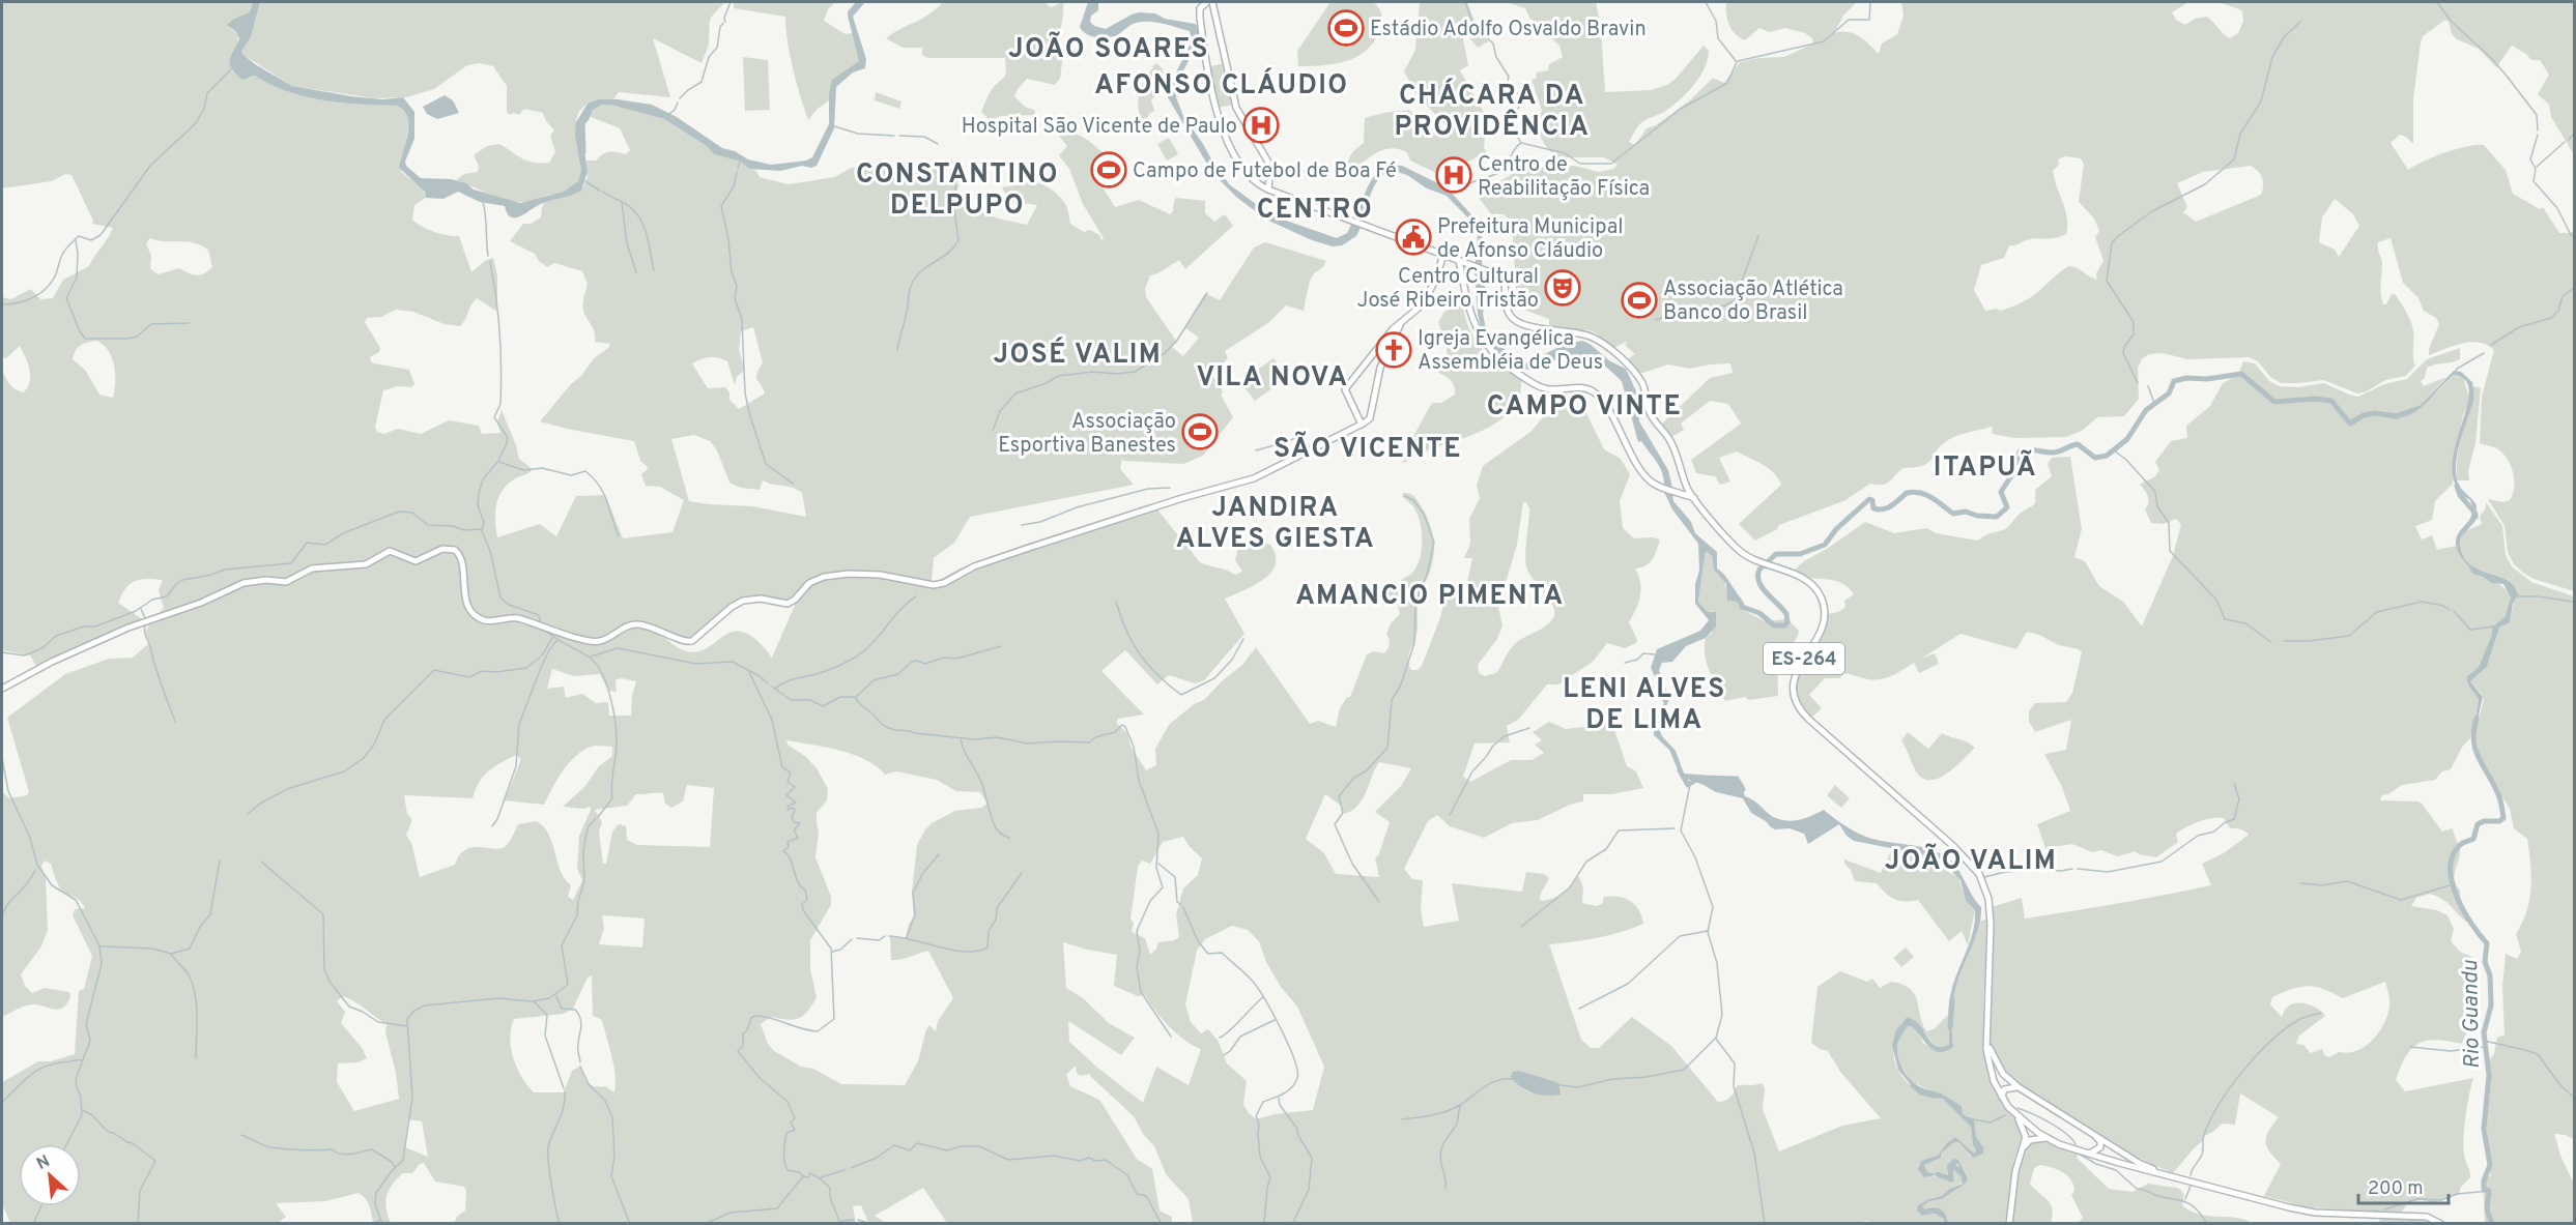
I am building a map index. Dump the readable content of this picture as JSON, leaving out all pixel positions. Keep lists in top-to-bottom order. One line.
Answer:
{"streets":{"main road":["ES-264"]},"districts":["JOÃO SOARES","AFONSO CLÁUDIO","CHÁCARA DA PROVIDÊNCIA","CONSTANTINO DELPUPO","CENTRO","JOSÉ VALIM","VILA NOVA","CAMPO VINTE","SÃO VICENTE","ITAPUÃ","JANDIRA ALVES GIESTA","AMANCIO PIMENTA","LENI ALVES DE LIMA","JOÃO VALIM"],"water":["Rio Guandu"],"places":{"sports":["Estádio Adolfo Osvaldo Bravin","Campo de Futebol de Boa Fé","Associação Atlética Banco do Brasil","Associação Esportiva Banestes"],"hospital":["Hospital São Vicente de Paulo","Centro de Reabilitação Física"],"public building":["Prefeitura Municipal de Afonso Cláudio"],"theatre":["Centro Cultural José Ribeiro Tristão"],"church":["Igreja Evangélica Assembléia de Deus"]},"scale_bar":"200 m","north":"top left"}
